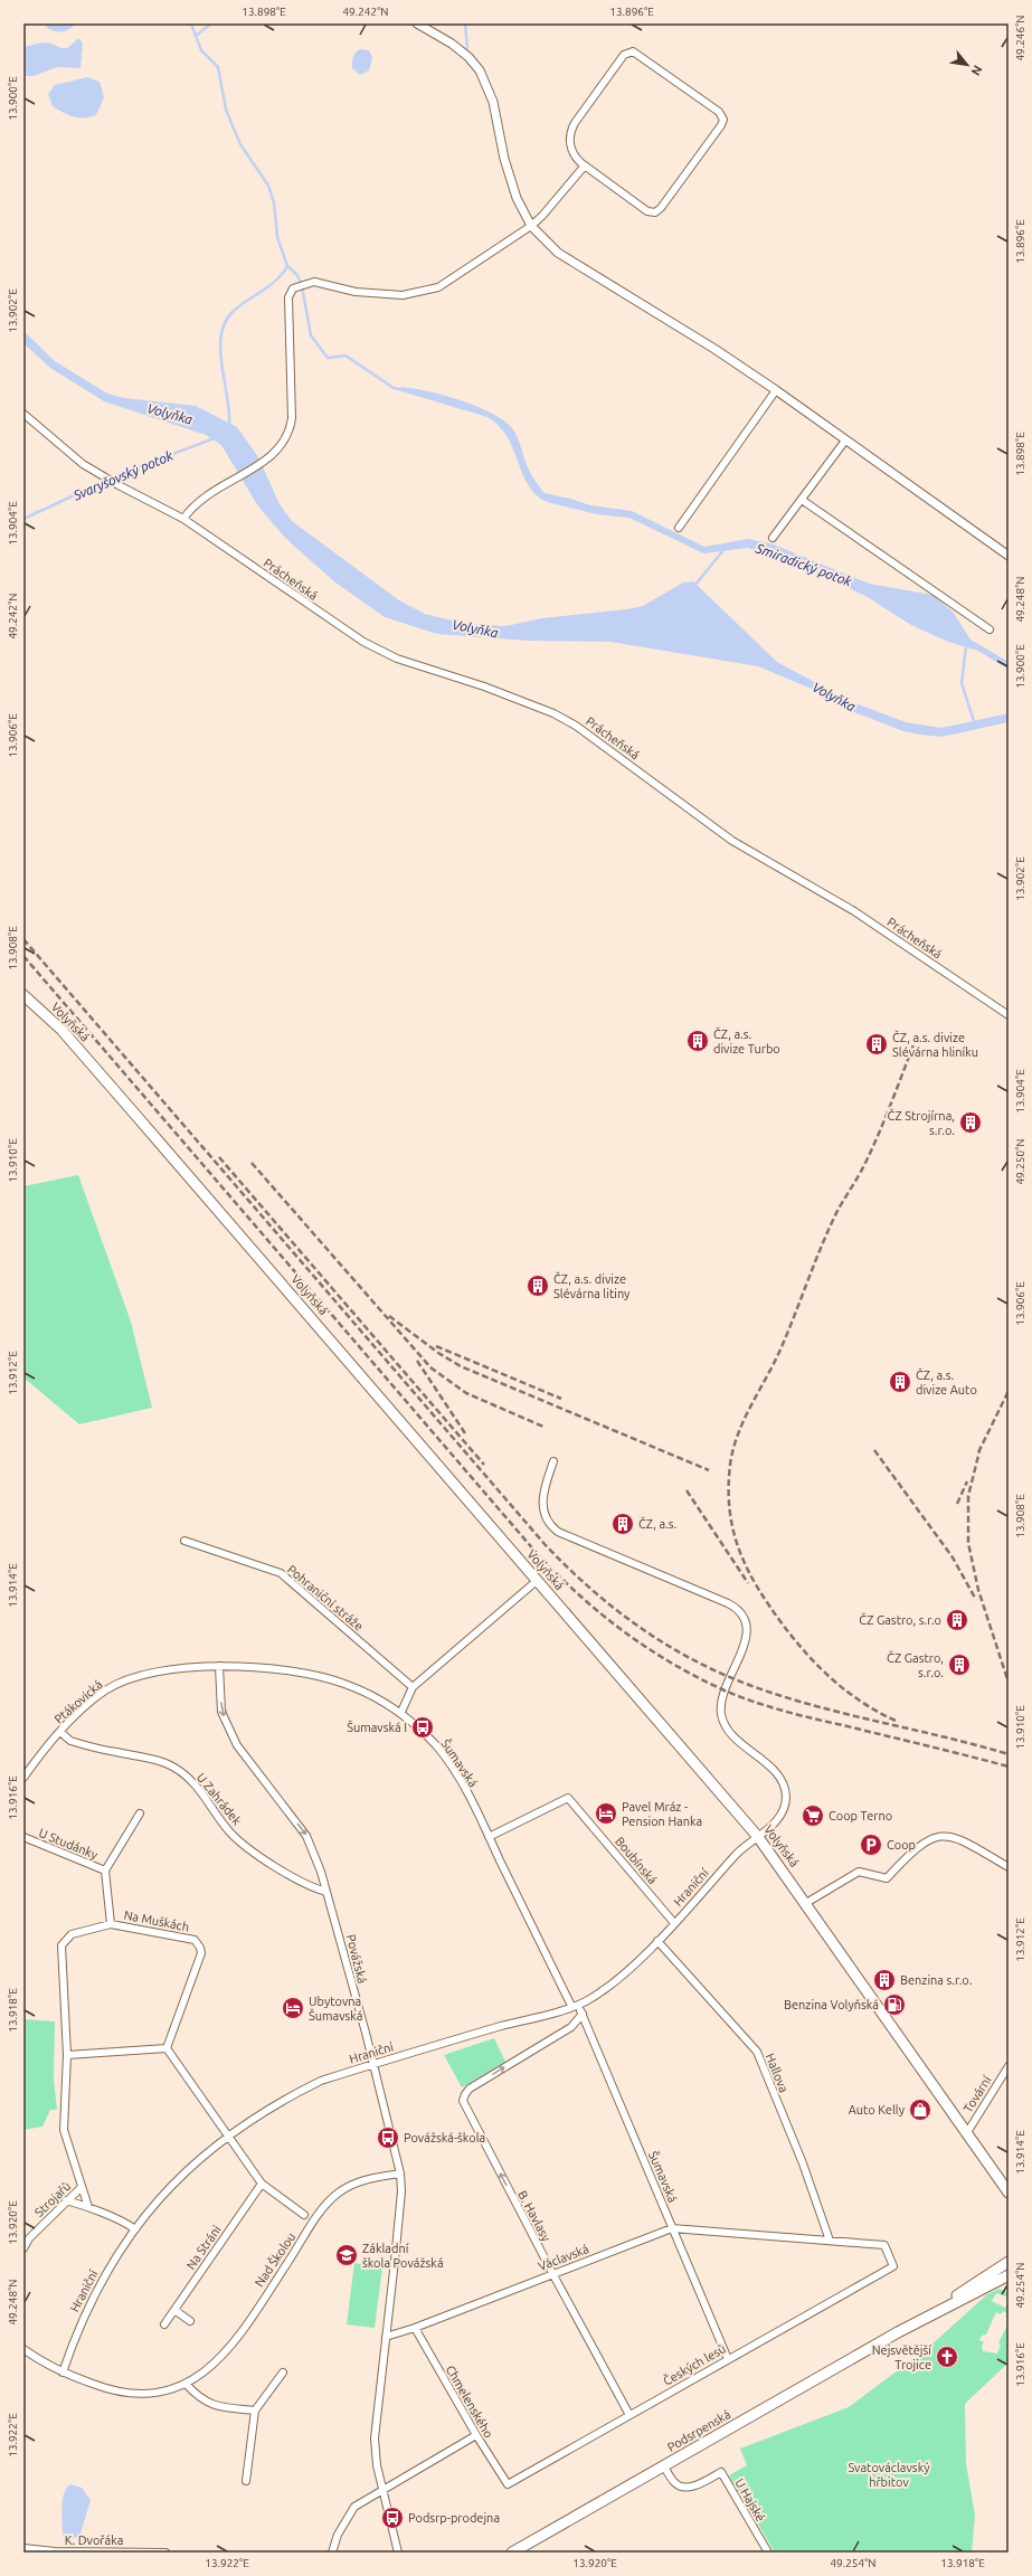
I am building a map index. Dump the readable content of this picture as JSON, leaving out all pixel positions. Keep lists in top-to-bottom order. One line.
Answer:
{"streets":{"main road":["Volyňská","Podsrpenská"],"street":["Prácheňská","Pohraniční stráže","Ptákovická","Šumavská","U Zahrádek","U Studánky","Boubínská","Hraniční","Na Muškách","Povážská","Hallova","Tovární","Strojařů","B. Havlasy","Na Stráni","Václavská","Nad Školou","Českých lesů","Chmelenského","U Hajské","K. Dvořáka"]},"crossings":[["Volyňská","Hraniční"],["Volyňská","Tovární"],["Ptákovická","Šumavská"],["Ptákovická","U Zahrádek"],["Ptákovická","Povážská"],["Šumavská","Boubínská"],["Šumavská","Hraniční"],["Šumavská","Povážská"],["Šumavská","B. Havlasy"],["Šumavská","Václavská"],["Šumavská","Českých lesů"],["U Zahrádek","Povážská"],["U Studánky","Na Muškách"],["Boubínská","Hraniční"],["Hraniční","Povážská"],["Hraniční","Hallova"],["Hraniční","Nad Školou"],["Na Muškách","Strojařů"],["Povážská","Václavská"],["Povážská","Nad Školou"],["Hallova","Václavská"],["B. Havlasy","Václavská"],["B. Havlasy","Českých lesů"],["Václavská","Českých lesů"],["Václavská","Chmelenského"],["Českých lesů","Chmelenského"],["Podsrpenská","U Hajské"]],"one_way":["Povážská"],"water":["Volyňka","Svaryšovský potok","Smiradický potok"],"parks":["Svatováclavský hřbitov"],"places":{"building":["ČZ, a.s. divize Turbo","ČZ, a.s. divize Slévárna hliníku","ČZ Strojírna, s.r.o.","ČZ, a.s. divize Slévárna litiny","ČZ, a.s. divize Auto","ČZ, a.s.","ČZ Gastro, s.r.o","ČZ Gastro, s.r.o.","Benzina s.r.o."],"bus stop":["Šumavská I","Povážská-škola","Podsrp-prodejna"],"hotel":["Pavel Mráz - Pension Hanka","Ubytovna Šumavská"],"supermarket":["Coop Terno"],"parking":["Coop"],"fuel station":["Benzina Volyňská"],"shop":["Auto Kelly"],"school or university":["Základní škola Povážská"],"church":["Nejsvětější Trojice"]},"north":"bottom right","coordinates":["13.898°E","49.242°N","13.896°E","49.246°N","13.900°E","13.902°E","13.904°E","49.248°N","13.906°E","13.908°E","13.910°E","49.250°N","13.912°E","13.914°E","13.916°E","13.918°E","13.920°E","49.254°N","13.922°E"]}
